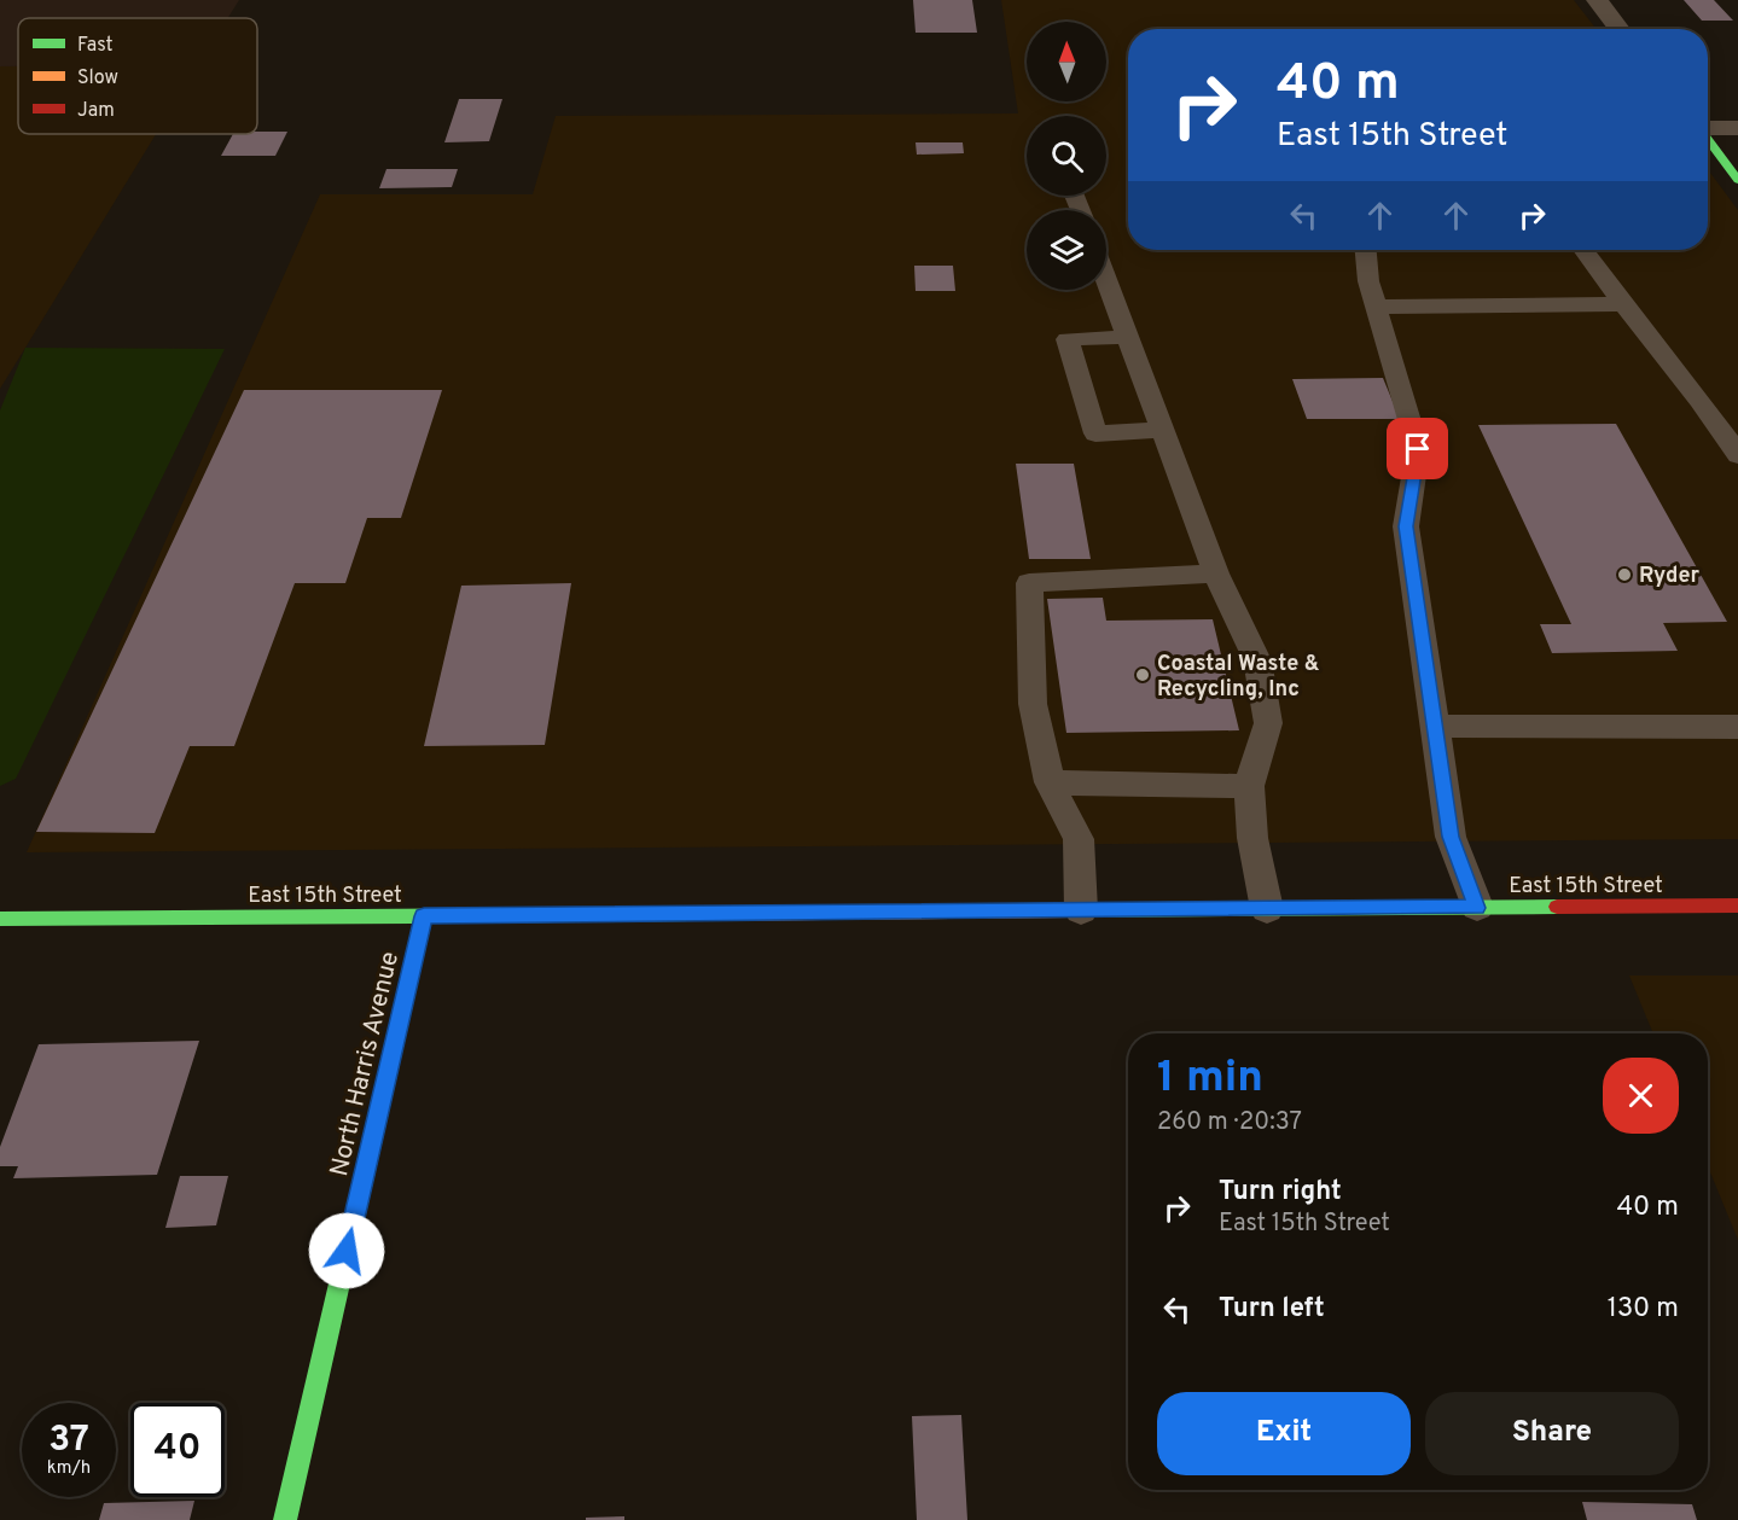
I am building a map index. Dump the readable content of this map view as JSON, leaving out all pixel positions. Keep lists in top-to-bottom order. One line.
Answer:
{"streets":{"main road":["East 15th Street","North Harris Avenue"]},"crossings":[["East 15th Street","North Harris Avenue"]],"places":["Ryder","Coastal Waste & Recycling, Inc"],"legend":["Fast","Slow","Jam"],"north":"top","page":{"turn":["40 m","East 15th Street"],"heading":["1 min","260 m · 20:37"],"list":[{"name":"Turn right","note":"East 15th Street","value":"40 m"},{"name":"Turn left","value":"130 m"}],"buttons":["Exit","Share"],"speed":"37 km/h","limit":"40"}}
